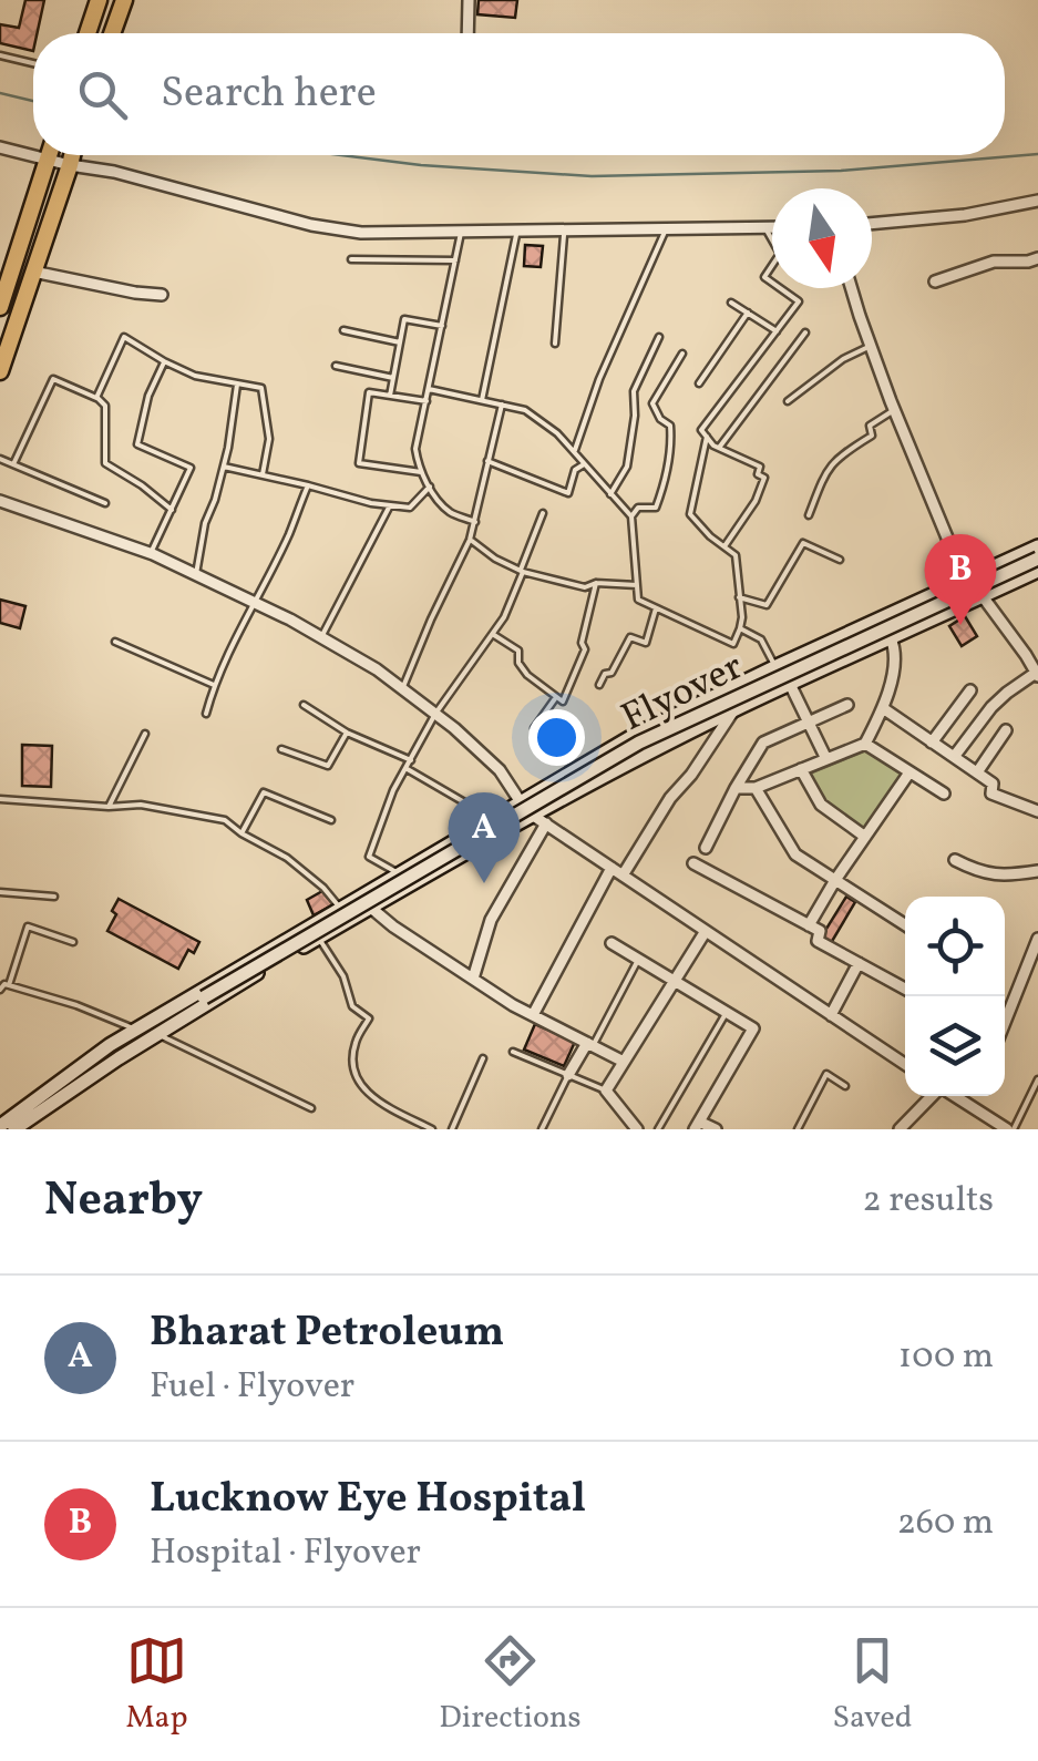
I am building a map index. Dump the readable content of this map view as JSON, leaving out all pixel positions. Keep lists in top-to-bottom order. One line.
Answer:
{"streets":{"main road":["Flyover"]},"north":"bottom","page":{"search":"Search here","pins":["B","A"],"heading":["Nearby","2 results"],"list":[{"mark":"A","name":"Bharat Petroleum","note":"Fuel · Flyover","value":"100 m"},{"mark":"B","name":"Lucknow Eye Hospital","note":"Hospital · Flyover","value":"260 m"}],"nav":["Map","Directions","Saved"]}}
